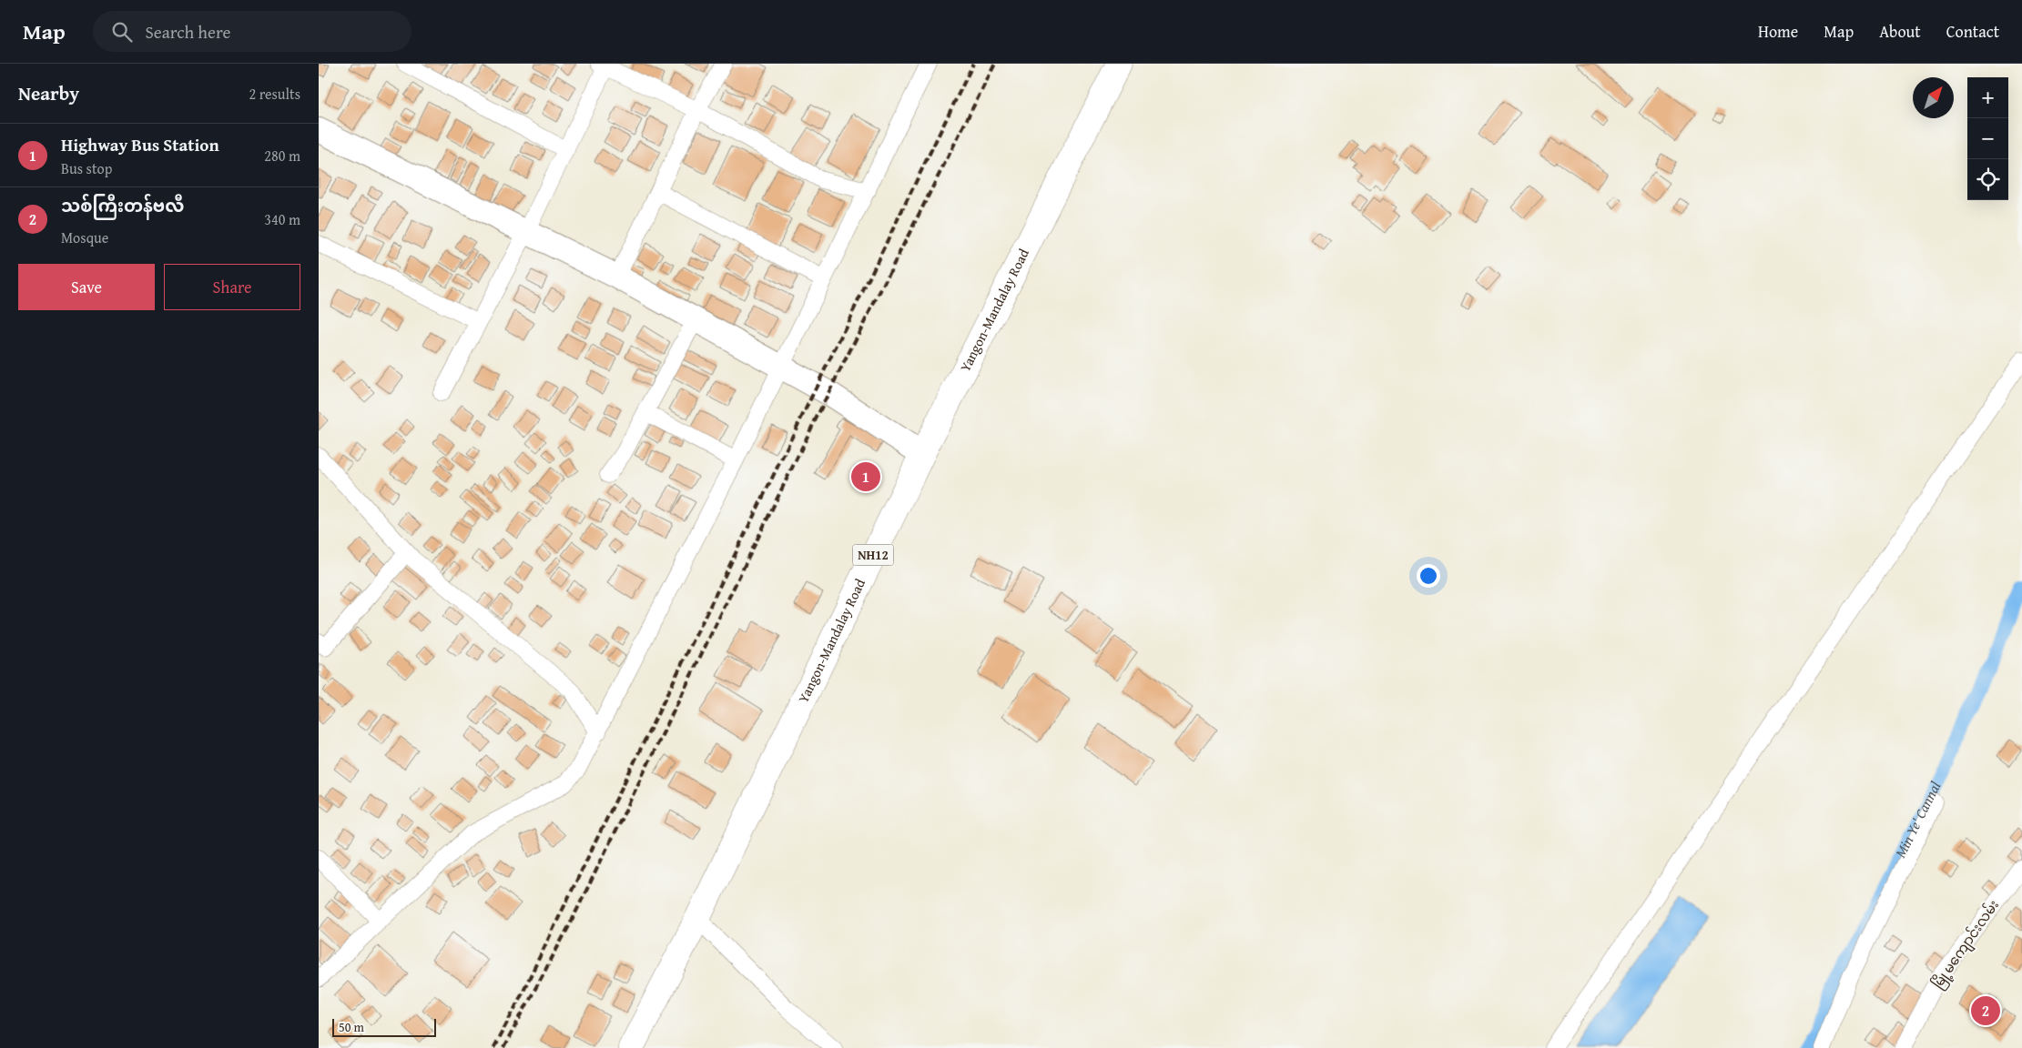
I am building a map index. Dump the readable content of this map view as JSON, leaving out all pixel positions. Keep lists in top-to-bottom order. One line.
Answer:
{"streets":{"highway":["Yangon-Mandalay Road","NH12"],"street":["မြို့မကျောင်းလမ်း"]},"water":["Min Ye' Cannal"],"scale_bar":"50 m","north":"top right","page":{"header":"Map","search":"Search here","nav":["Home","Map","About","Contact"],"heading":["Nearby","2 results"],"map_buttons":["+","−"],"list":[{"mark":"1","name":"Highway Bus Station","note":"Bus stop","value":"280 m"},{"mark":"2","name":"သစ်ကြီးတန်ဗလီ","note":"Mosque","value":"340 m"}],"buttons":["Save","Share"],"pins":["1","2"],"scale":"50 m"}}
